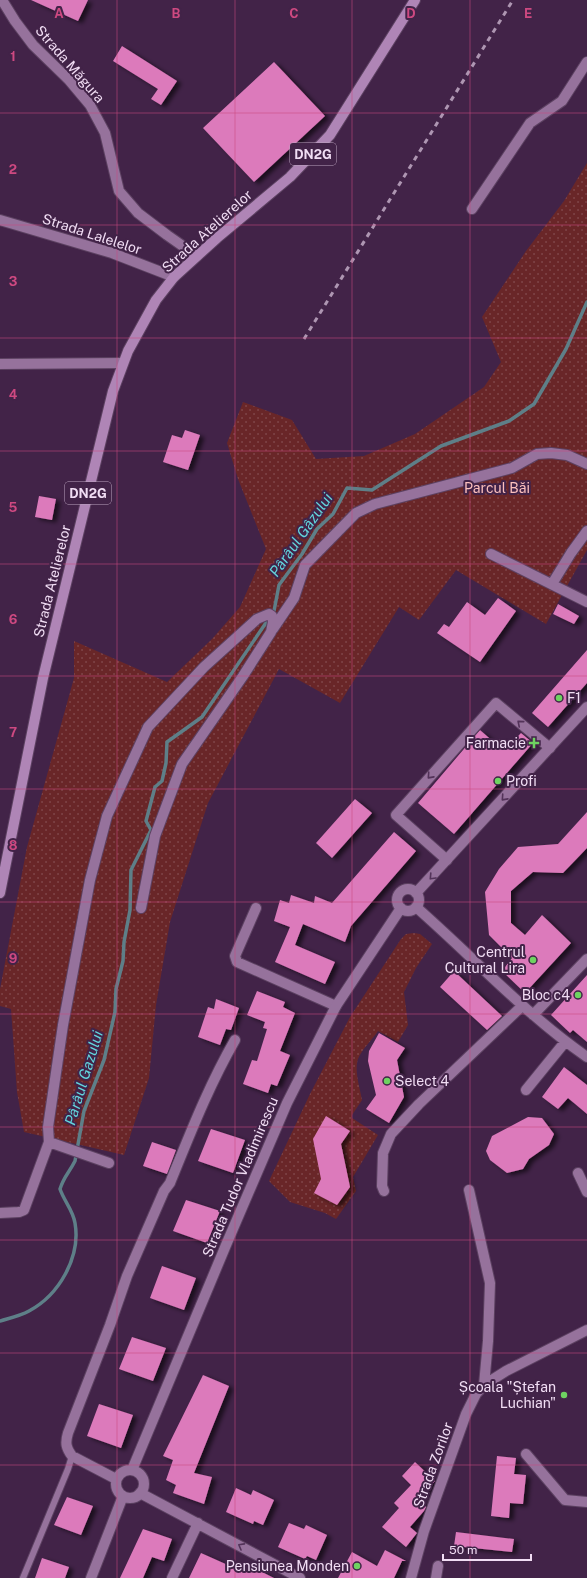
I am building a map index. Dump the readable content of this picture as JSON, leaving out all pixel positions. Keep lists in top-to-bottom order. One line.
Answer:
{"streets":{"main road":["DN2G","Strada Atelierelor"],"street":["Strada Măgura","Strada Lalelelor","Strada Tudor Vladimirescu","Strada Zorilor"]},"crossings":[["Strada Măgura","Strada Atelierelor"],["Strada Atelierelor","Strada Lalelelor"]],"water":["Pârâul Gâzului","Pârâul Gazului"],"parks":["Parcul Băi"],"places":{"other":["F1","Profi","Centrul Cultural Lira","Bloc c4","Select 4","Școala \"Ștefan Luchian\"","Pensiunea Monden"],"health":["Farmacie"]},"scale_bar":"50 m","grid":{"columns":["A","B","C","D","E"],"rows":["1","2","3","4","5","6","7","8","9"]}}
